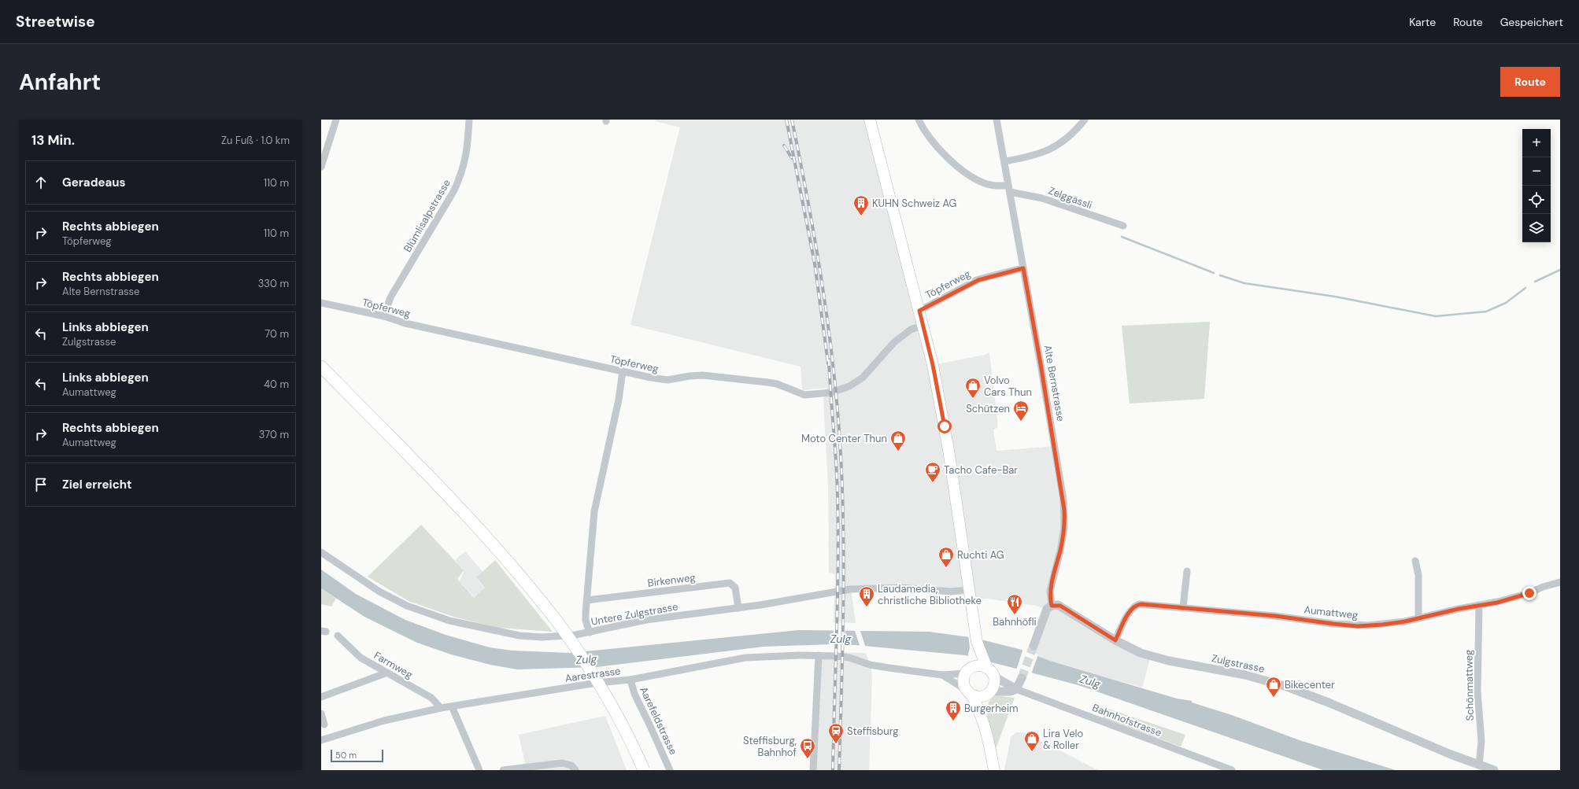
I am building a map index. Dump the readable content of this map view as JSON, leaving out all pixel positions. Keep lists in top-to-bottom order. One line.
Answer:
{"streets":{"street":["Zelggässli","Blümlisalpstrasse","Töpferweg","Alte Bernstrasse","Birkenweg","Aumattweg","Untere Zulgstrasse","Zulgstrasse","Farmweg","Aarestrasse","Schönmattweg","Bahnhofstrasse","Aarefeldstrasse"]},"crossings":[["Zelggässli","Alte Bernstrasse"],["Blümlisalpstrasse","Töpferweg"],["Töpferweg","Alte Bernstrasse"],["Alte Bernstrasse","Zulgstrasse"],["Birkenweg","Untere Zulgstrasse"],["Aumattweg","Zulgstrasse"],["Aumattweg","Schönmattweg"],["Zulgstrasse","Schönmattweg"],["Farmweg","Aarestrasse"],["Aarestrasse","Aarefeldstrasse"]],"water":["Zulg"],"places":{"building":["KUHN Schweiz AG","Laudamedia, christliche Bibliotheke","Burgerheim"],"shop":["Volvo Cars Thun","Moto Center Thun","Ruchti AG","Bikecenter","Lira Velo & Roller"],"hotel":["Schützen"],"cafe":["Tacho Cafe-Bar"],"restaurant":["Bahnhöfli"],"station":["Steffisburg"],"bus stop":["Steffisburg, Bahnhof"]},"scale_bar":"50 m","page":{"header":"Streetwise","nav":["Karte","Route","Gespeichert"],"buttons":"Route","title":"Anfahrt","heading":["13 Min.","Zu Fuß · 1.0 km"],"map_buttons":["+","−"],"list":[["Geradeaus","110 m"],["Rechts abbiegen","Töpferweg","110 m"],["Rechts abbiegen","Alte Bernstrasse","330 m"],["Links abbiegen","Zulgstrasse","70 m"],["Links abbiegen","Aumattweg","40 m"],["Rechts abbiegen","Aumattweg","370 m"],"Ziel erreicht"],"scale":"50 m"}}
